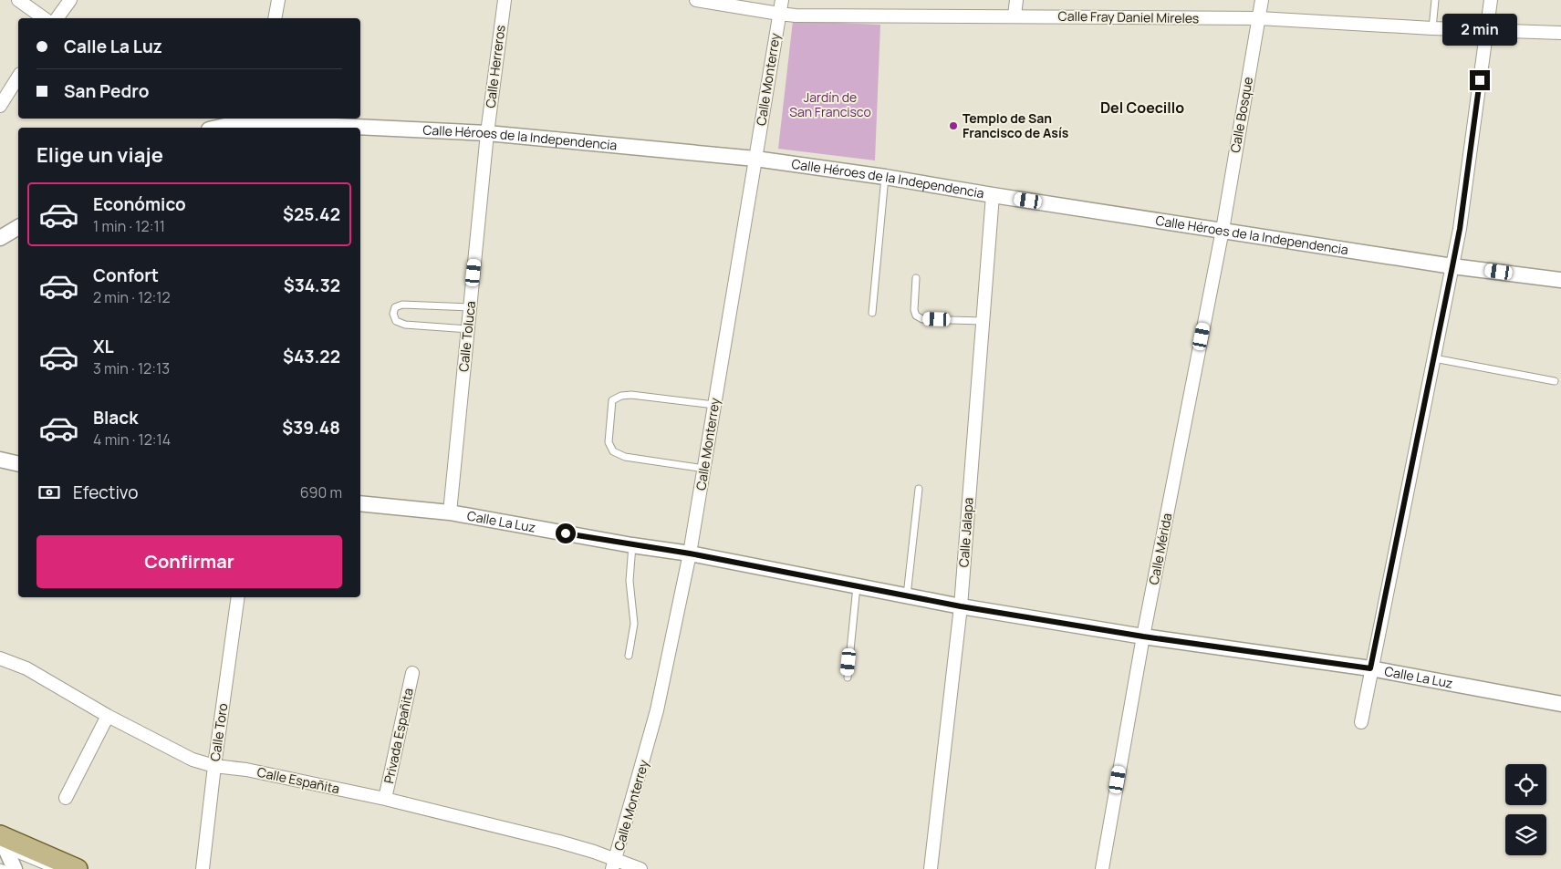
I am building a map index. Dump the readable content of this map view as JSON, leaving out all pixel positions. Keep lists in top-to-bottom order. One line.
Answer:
{"streets":{"street":["Calle Fray Daniel Mireles","Calle Herreros","Calle Monterrey","Calle Bosque","Calle Héroes de la Independencia","Calle Toluca","Calle La Luz","Calle Jalapa","Calle Mérida","Calle Toro","Privada Españita","Calle Españita"]},"crossings":[["Calle Fray Daniel Mireles","Calle Monterrey"],["Calle Fray Daniel Mireles","Calle Bosque"],["Calle Herreros","Calle Héroes de la Independencia"],["Calle Herreros","Calle Toluca"],["Calle Monterrey","Calle Héroes de la Independencia"],["Calle Monterrey","Calle La Luz"],["Calle Monterrey","Calle Españita"],["Calle Bosque","Calle Héroes de la Independencia"],["Calle Bosque","Calle Mérida"],["Calle Héroes de la Independencia","Calle Toluca"],["Calle Héroes de la Independencia","Calle Jalapa"],["Calle Héroes de la Independencia","Calle Mérida"],["Calle Toluca","Calle La Luz"],["Calle La Luz","Calle Jalapa"],["Calle La Luz","Calle Mérida"],["Calle Toro","Calle Españita"],["Privada Españita","Calle Españita"]],"districts":["Del Coecillo"],"parks":["Jardín de San Francisco"],"places":["Templo de San Francisco de Asís"],"page":{"bubble":"2 min","banner":["Calle La Luz","San Pedro"],"heading":"Elige un viaje","list":[{"name":"Económico","note":"1 min · 12:11","value":"$25.42"},{"name":"Confort","note":"2 min · 12:12","value":"$34.32"},{"name":"XL","note":"3 min · 12:13","value":"$43.22"},{"name":"Black","note":"4 min · 12:14","value":"$39.48"}],"pay":["Efectivo","690 m"],"buttons":"Confirmar"}}
